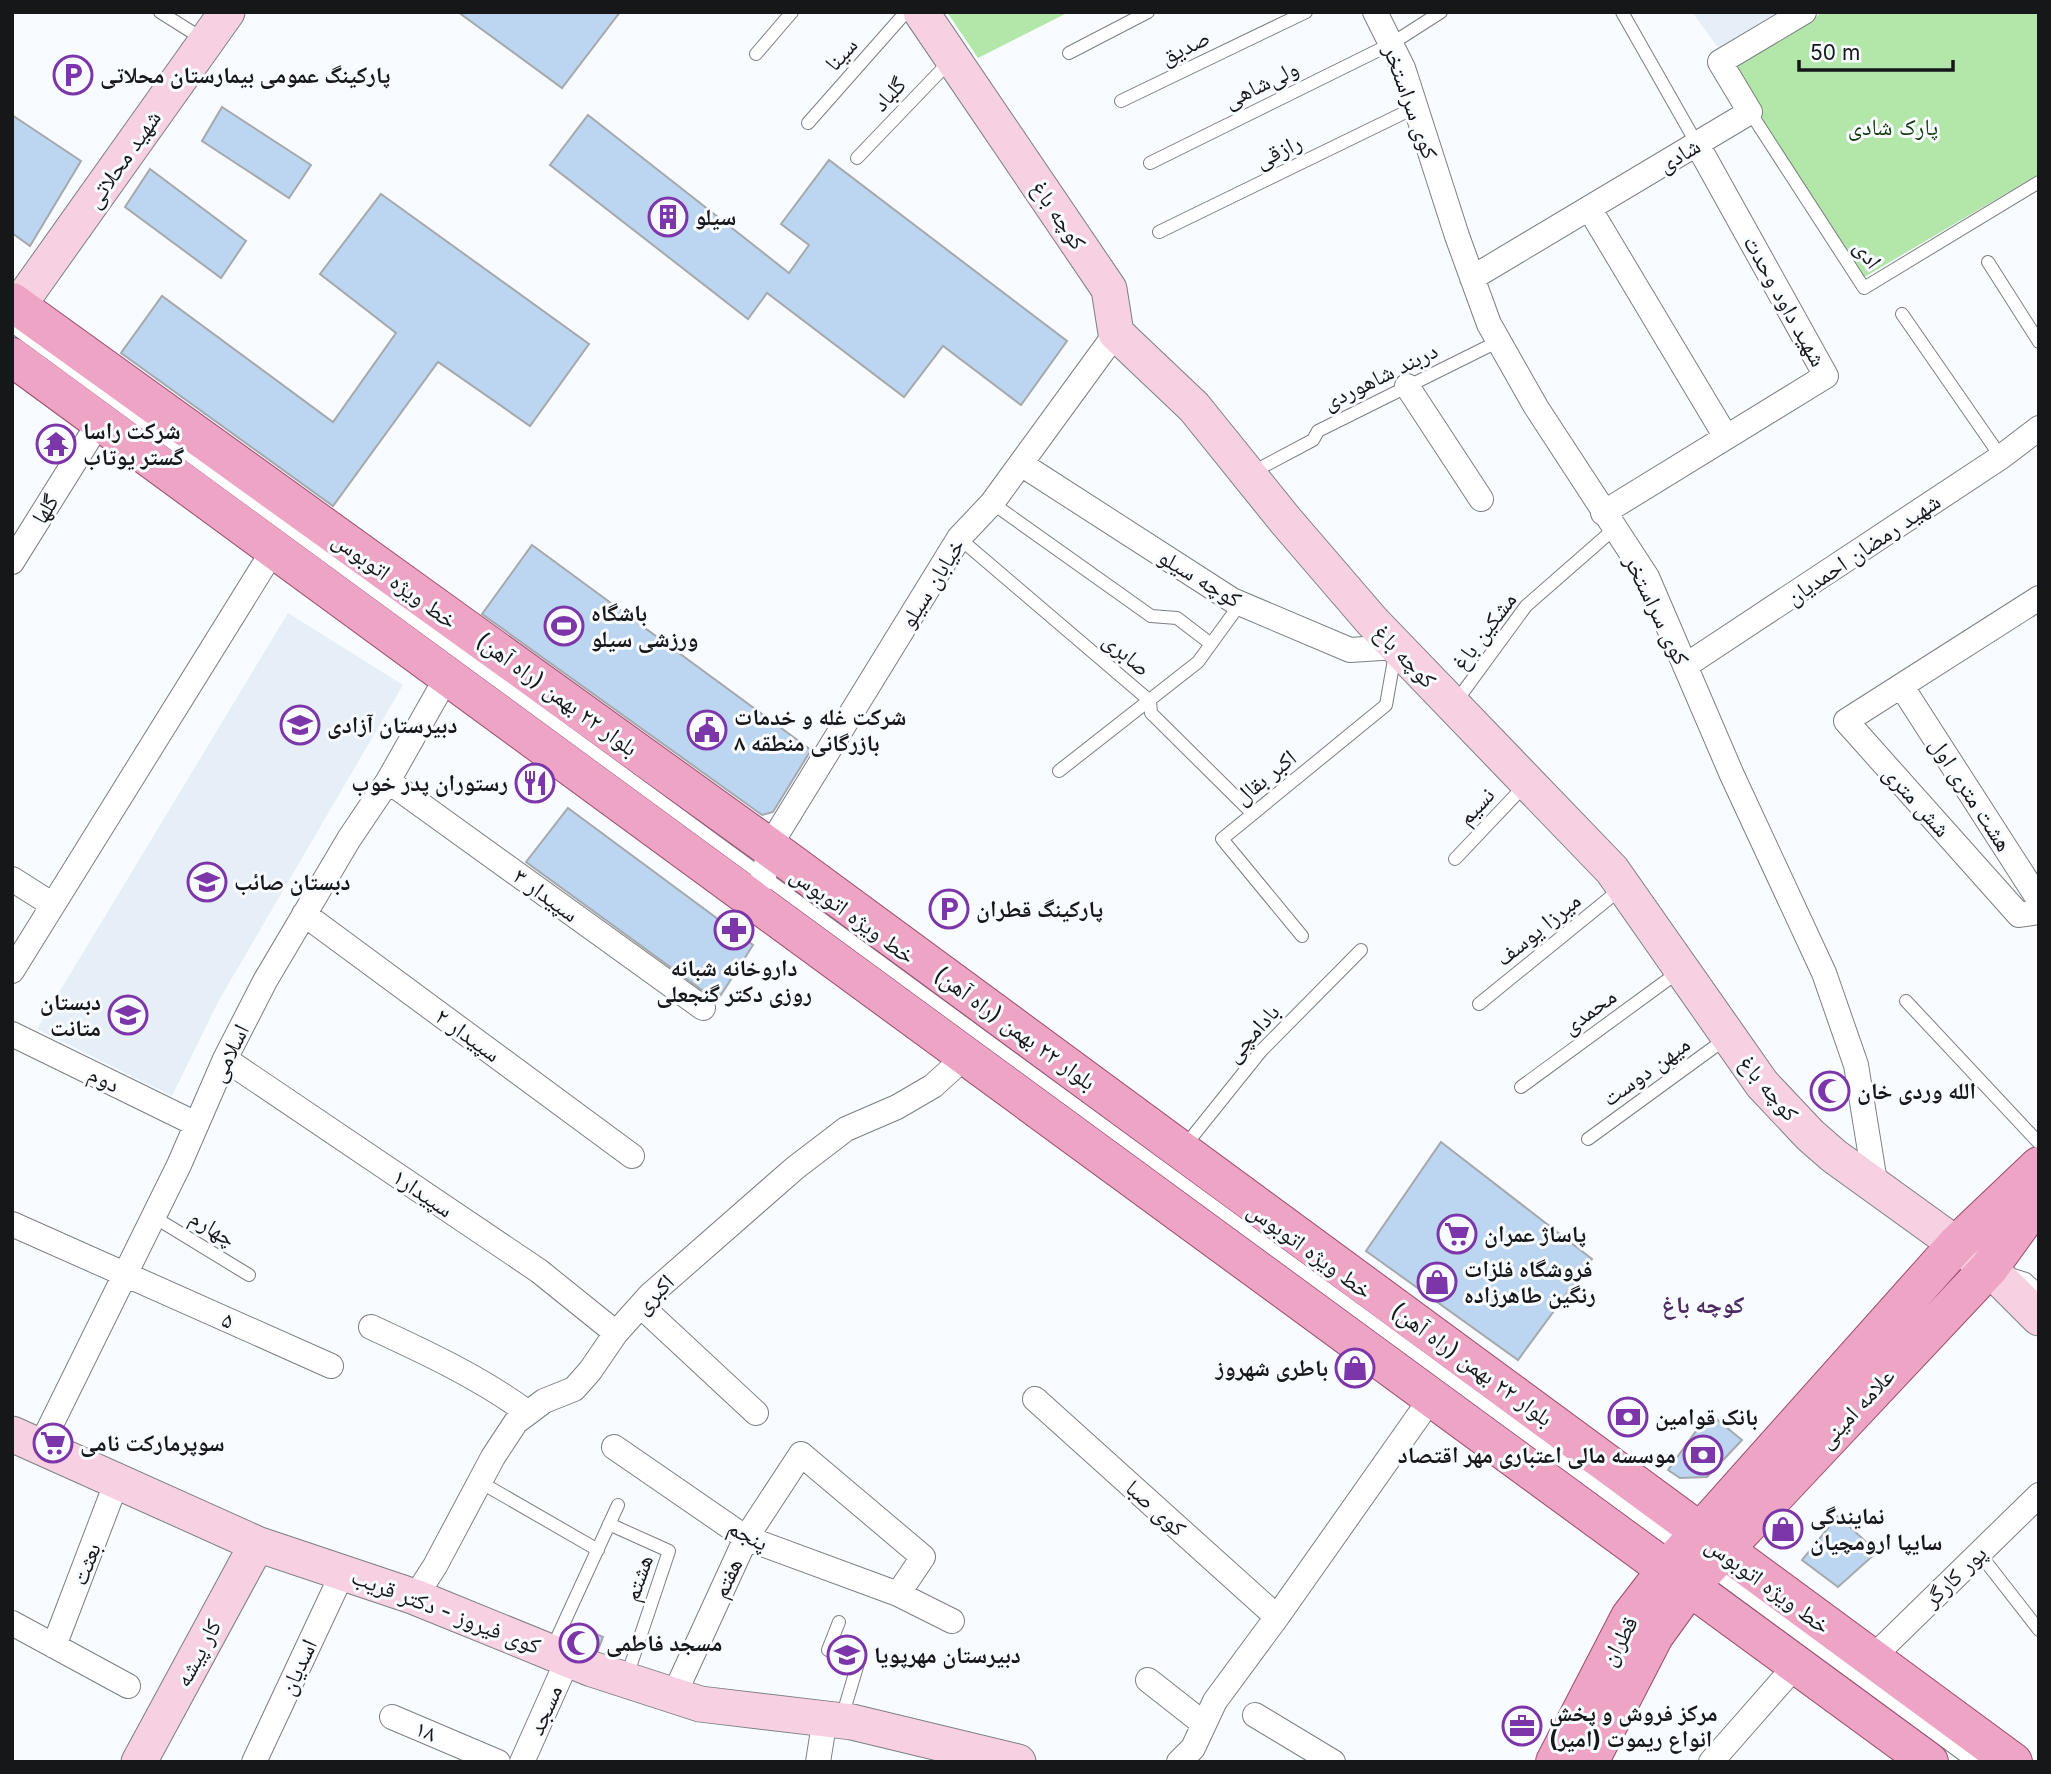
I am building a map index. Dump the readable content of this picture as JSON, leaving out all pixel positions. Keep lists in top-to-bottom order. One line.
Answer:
{"streets":{"main road":["شهید محلاتی","کوچه باغ","بلوار ۲۲ بهمن (راه آهن)","علامه امینی","کوی فیروز - دکتر قریب","قطران","کار پیشه"],"street":["کوی سراستخر","شادی","شهید داود وحدت","گلها","شهید رمضان احمدیان","کوچه سیلو","خیابان سیلو","هشت متری اول","شش متری","سپیدار ۳","سپیدار ۲","اسلامی","دوم","سپیدار۱","اکبری","۵","کوی صبا","پنجم","بعثت","پور کارگر","هفتم","اسدیان","مسجد","۱۸"],"lane":["صدیق","سینا","ولی‌شاهی","گلباد","رازقی","ادی","دربند شاهوردی","خط ویژه اتوبوس","مشکین باغ","صابری","اکبر بقال","نسیم","میرزا یوسف","محمدی","بادامچی","میهن دوست","چهارم","هشتم"]},"crossings":[["ولی‌شاهی","کوی سراستخر"],["گلباد","کوچه باغ"],["کوی سراستخر","رازقی"],["کوی سراستخر","شادی"],["کوی سراستخر","کوچه باغ"],["کوی سراستخر","شهید داود وحدت"],["کوی سراستخر","دربند شاهوردی"],["کوی سراستخر","شهید رمضان احمدیان"],["کوی سراستخر","مشکین باغ"],["شادی","ادی"],["شادی","شهید داود وحدت"],["شهید محلاتی","بلوار ۲۲ بهمن (راه آهن)"],["کوچه باغ","دربند شاهوردی"],["کوچه باغ","کوچه سیلو"],["کوچه باغ","خیابان سیلو"],["کوچه باغ","مشکین باغ"],["کوچه باغ","اکبر بقال"],["کوچه باغ","نسیم"],["کوچه باغ","میرزا یوسف"],["کوچه باغ","محمدی"],["کوچه باغ","میهن دوست"],["کوچه باغ","علامه امینی"],["شهید داود وحدت","مشکین باغ"],["گلها","بلوار ۲۲ بهمن (راه آهن)"],["کوچه سیلو","خیابان سیلو"],["کوچه سیلو","اکبر بقال"],["خط ویژه اتوبوس","خیابان سیلو"],["خط ویژه اتوبوس","بلوار ۲۲ بهمن (راه آهن)"],["خط ویژه اتوبوس","علامه امینی"],["خط ویژه اتوبوس","قطران"],["خیابان سیلو","صابری"],["خیابان سیلو","بلوار ۲۲ بهمن (راه آهن)"],["صابری","اکبر بقال"],["بلوار ۲۲ بهمن (راه آهن)","بادامچی"],["بلوار ۲۲ بهمن (راه آهن)","اسلامی"],["بلوار ۲۲ بهمن (راه آهن)","اکبری"],["بلوار ۲۲ بهمن (راه آهن)","علامه امینی"],["بلوار ۲۲ بهمن (راه آهن)","پور کارگر"],["بلوار ۲۲ بهمن (راه آهن)","قطران"],["هشت متری اول","شش متری"],["سپیدار ۳","اسلامی"],["سپیدار ۲","اسلامی"],["اسلامی","دوم"],["اسلامی","سپیدار۱"],["اسلامی","چهارم"],["اسلامی","۵"],["اسلامی","کوی فیروز - دکتر قریب"],["سپیدار۱","اکبری"],["اکبری","کوی فیروز - دکتر قریب"],["علامه امینی","قطران"],["پنجم","هفتم"],["بعثت","کوی فیروز - دکتر قریب"],["هشتم","کوی فیروز - دکتر قریب"],["هفتم","کوی فیروز - دکتر قریب"],["کوی فیروز - دکتر قریب","کار پیشه"],["کوی فیروز - دکتر قریب","اسدیان"],["کوی فیروز - دکتر قریب","مسجد"]],"districts":["کوچه باغ"],"parks":["پارک شادی"],"places":{"parking":["پارکینگ عمومی بیمارستان محلاتی","پارکینگ قطران"],"building":["سیلو"],"temple":["شرکت راسا گستر یوتاب"],"sports":["باشگاه ورزشی سیلو"],"school or university":["دبیرستان آزادی","دبستان صائب","دبستان متانت","دبیرستان مهرپویا"],"public building":["شرکت غله و خدمات بازرگانی منطقه ۸"],"restaurant":["رستوران پدر خوب"],"pharmacy":["داروخانه شبانه روزی دکتر گنجعلی"],"mosque":["الله وردی خان","مسجد فاطمی"],"supermarket":["پاساژ عمران","سوپرمارکت نامی"],"shop":["فروشگاه فلزات رنگین طاهرزاده","باطری شهروز","نمایندگی سایپا ارومچیان"],"bank":["بانک قوامین","موسسه مالی اعتباری مهر اقتصاد"],"office":["مرکز فروش و پخش انواع ریموت (امیر)"]},"scale_bar":"50 m"}
